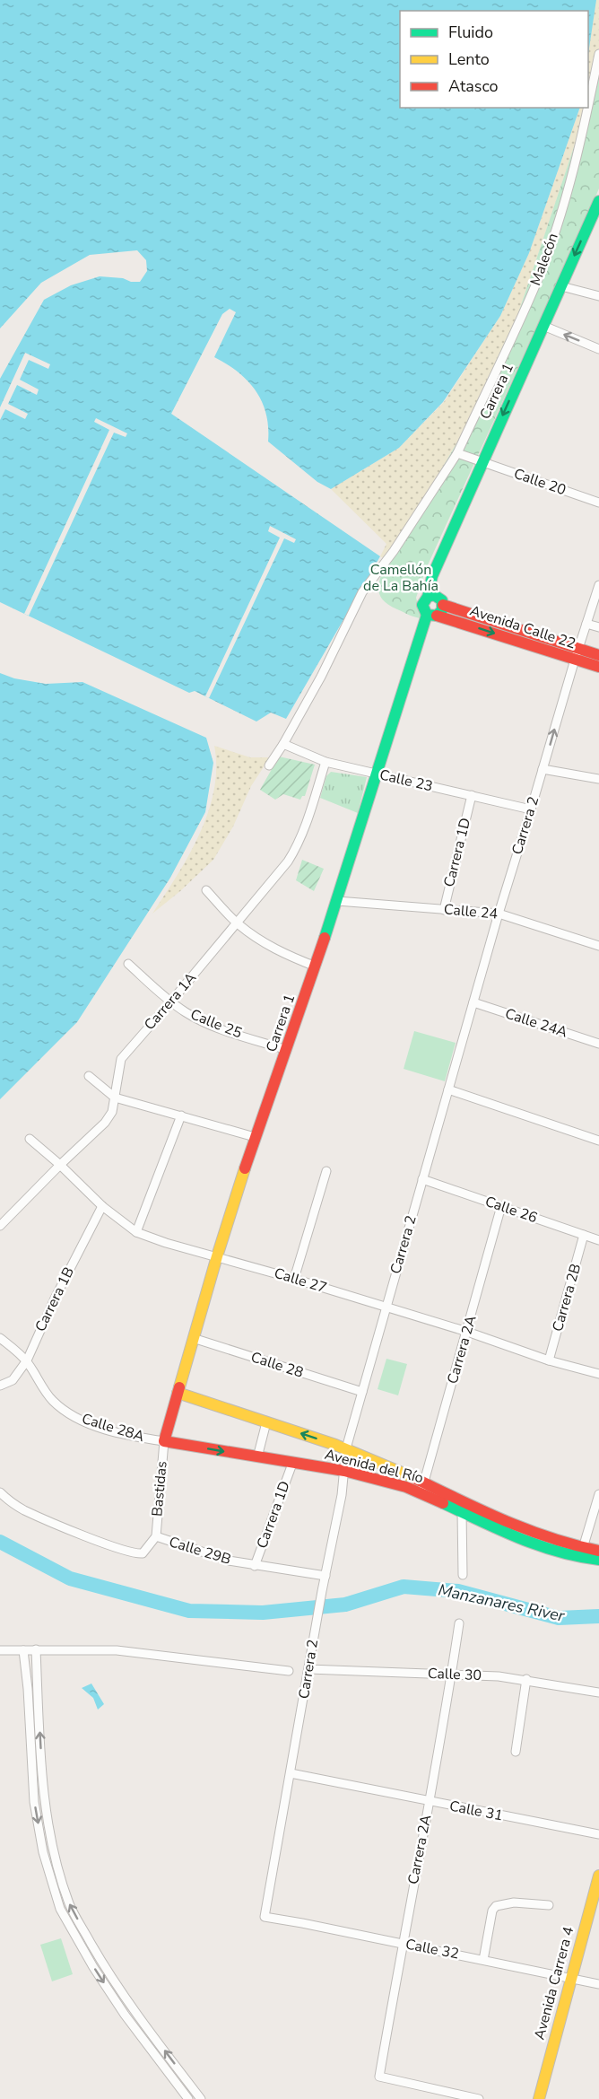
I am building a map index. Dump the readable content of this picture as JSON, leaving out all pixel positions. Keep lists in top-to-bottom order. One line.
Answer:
{"streets":{"street":["Malecón","Carrera 1","Calle 20","Avenida Calle 22","Calle 23","Carrera 2","Carrera 1D","Calle 24","Carrera 1A","Calle 24A","Calle 25","Calle 26","Calle 27","Carrera 2B","Carrera 1B","Carrera 2A","Calle 28","Calle 28A","Avenida del Río","Bastidas","Calle 29B","Calle 30","Calle 31","Calle 32","Avenida Carrera 4"]},"crossings":[["Malecón","Calle 20"],["Malecón","Calle 23"],["Carrera 1","Calle 20"],["Carrera 1","Avenida Calle 22"],["Carrera 1","Calle 23"],["Carrera 1","Calle 24"],["Carrera 1","Calle 25"],["Carrera 1","Calle 27"],["Carrera 1","Calle 28"],["Carrera 1","Calle 28A"],["Carrera 1","Avenida del Río"],["Carrera 1","Bastidas"],["Avenida Calle 22","Carrera 2"],["Calle 23","Carrera 2"],["Calle 23","Carrera 1D"],["Calle 23","Carrera 1A"],["Carrera 2","Calle 24"],["Carrera 2","Calle 24A"],["Carrera 2","Calle 26"],["Carrera 2","Calle 27"],["Carrera 2","Calle 28"],["Carrera 2","Avenida del Río"],["Carrera 2","Calle 29B"],["Carrera 2","Calle 30"],["Carrera 2","Calle 31"],["Carrera 2","Calle 32"],["Carrera 1D","Calle 24"],["Carrera 1D","Avenida del Río"],["Carrera 1D","Calle 29B"],["Carrera 1A","Calle 25"],["Carrera 1A","Calle 27"],["Calle 26","Carrera 2B"],["Calle 26","Carrera 2A"],["Calle 27","Carrera 2B"],["Calle 27","Carrera 1B"],["Calle 27","Carrera 2A"],["Carrera 1B","Calle 28A"],["Carrera 2A","Avenida del Río"],["Carrera 2A","Calle 30"],["Carrera 2A","Calle 31"],["Carrera 2A","Calle 32"],["Calle 28A","Avenida del Río"],["Calle 28A","Bastidas"],["Avenida del Río","Bastidas"],["Bastidas","Calle 29B"],["Calle 32","Avenida Carrera 4"]],"water":["Manzanares River"],"parks":["Camellón de La Bahía"],"legend":["Fluido","Lento","Atasco"]}
